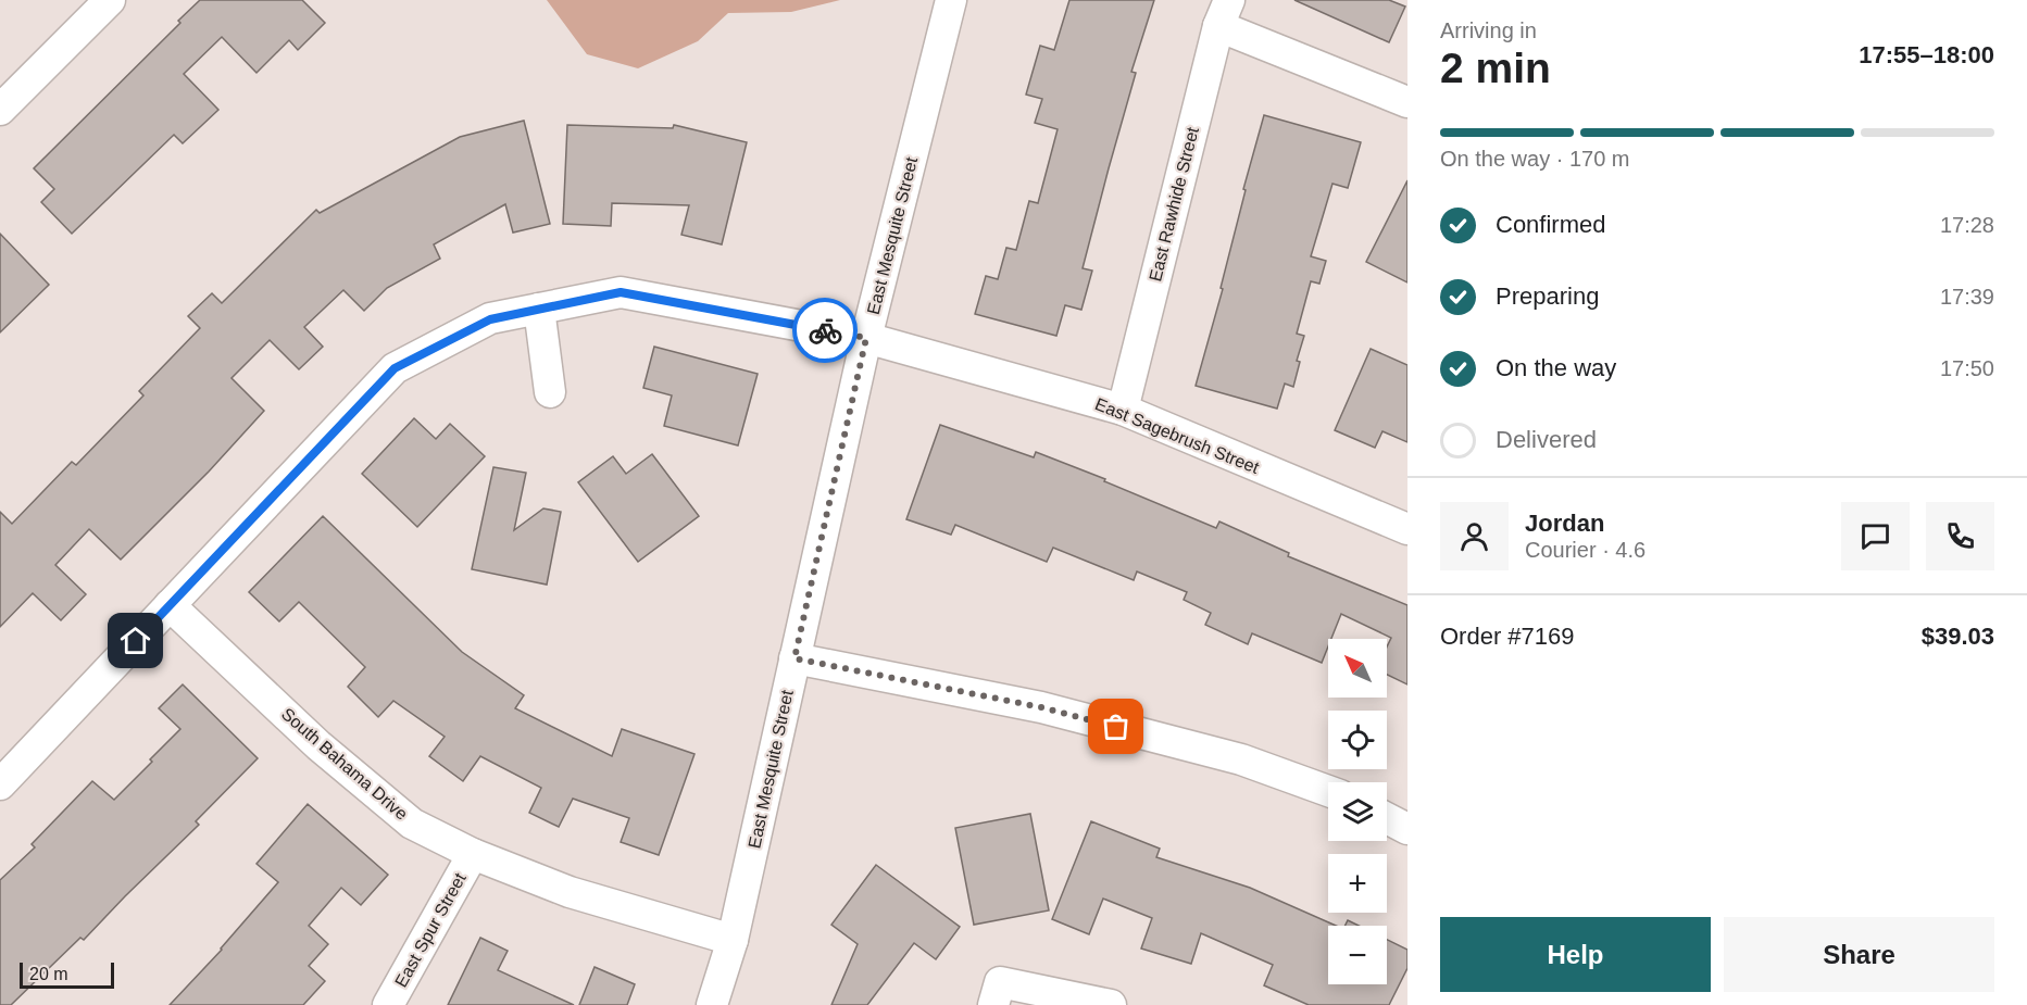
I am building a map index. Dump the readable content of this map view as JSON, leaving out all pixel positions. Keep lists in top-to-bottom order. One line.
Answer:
{"streets":{"street":["East Rawhide Street","East Mesquite Street","East Sagebrush Street","South Bahama Drive","East Spur Street"]},"crossings":[["East Rawhide Street","East Sagebrush Street"],["East Mesquite Street","East Sagebrush Street"],["East Mesquite Street","South Bahama Drive"],["East Sagebrush Street","South Bahama Drive"],["South Bahama Drive","East Spur Street"]],"scale_bar":"20 m","north":"top left","page":{"heading":["2 min","Arriving in","17:55–18:00"],"panel":["Jordan","Courier · 4.6","Order #7169","$39.03"],"bar":"On the way · 170 m","list":[["Confirmed","17:28"],["Preparing","17:39"],["On the way","17:50"],"Delivered"],"map_buttons":["+","−"],"buttons":["Help","Share"],"scale":"20 m"}}
